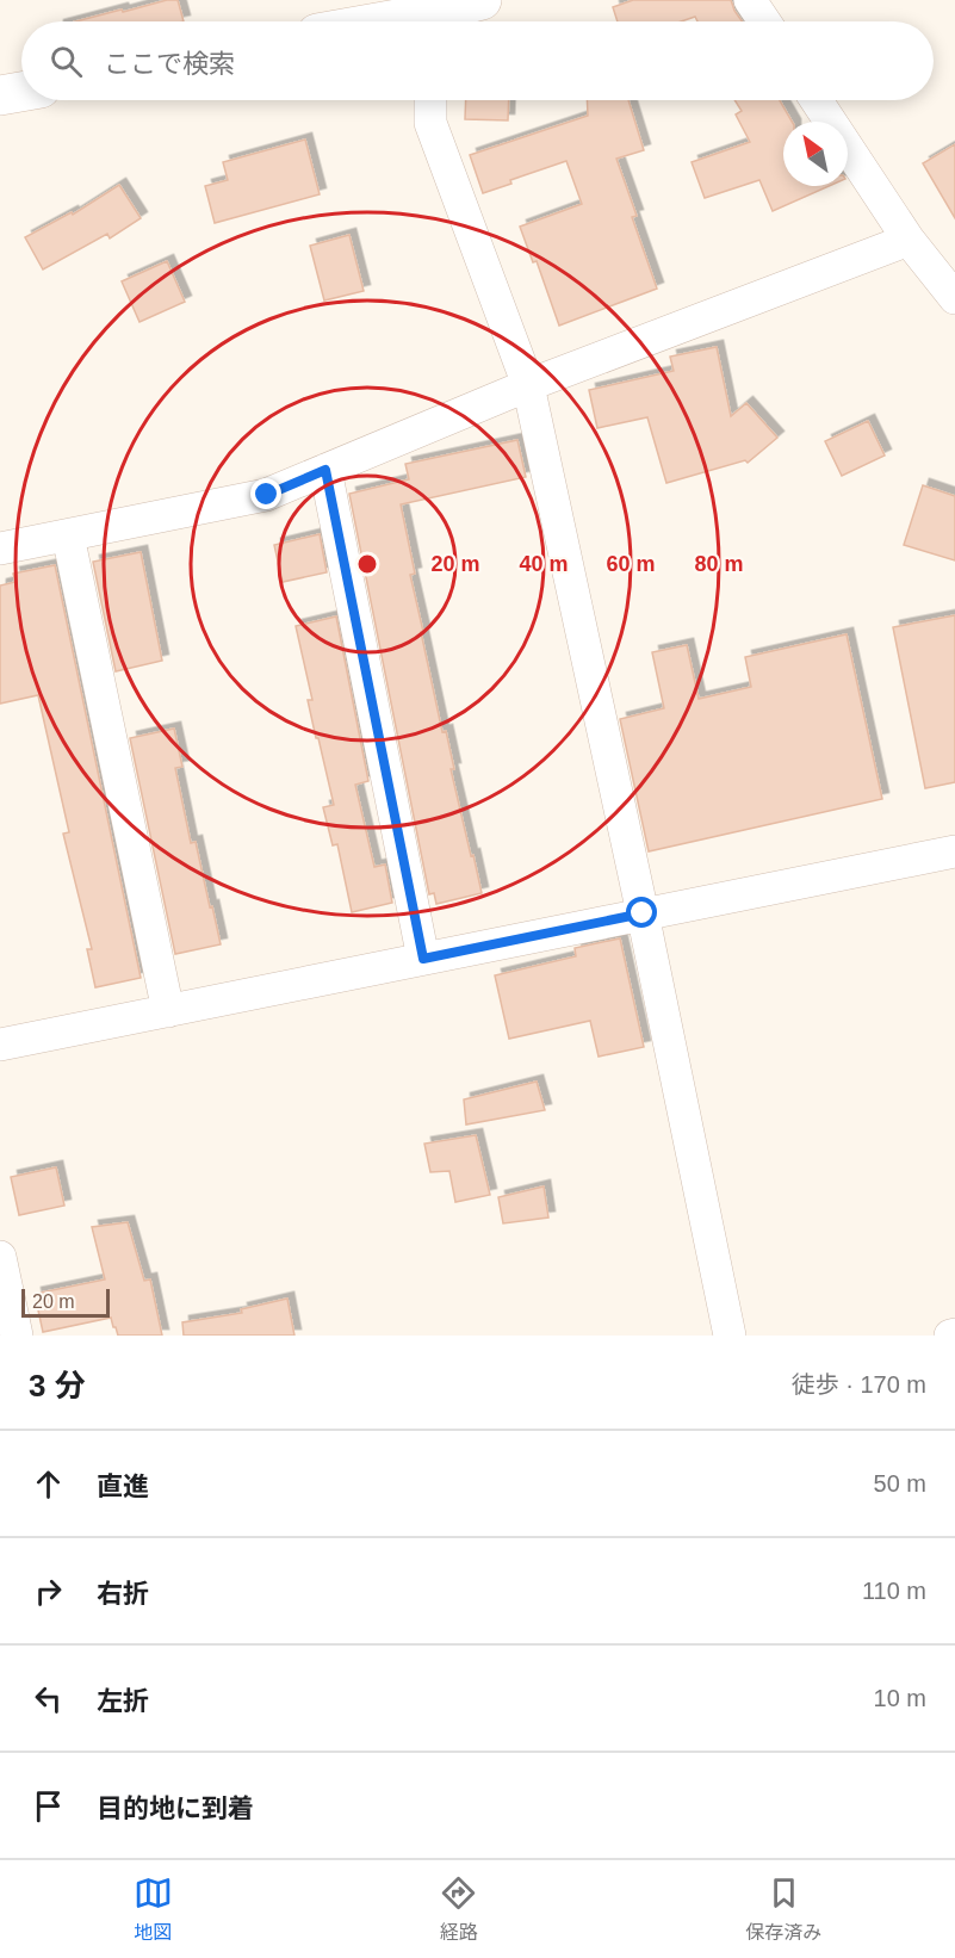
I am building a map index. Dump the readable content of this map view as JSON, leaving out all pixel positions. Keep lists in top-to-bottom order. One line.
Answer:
{"scale_bar":"20 m","north":"top left","page":{"search":"ここで検索","scale":"20 m","heading":["3 分","徒歩 · 170 m"],"list":[["直進","50 m"],["右折","110 m"],["左折","10 m"],"目的地に到着"],"nav":["地図","経路","保存済み"]},"rings":["20 m","40 m","60 m","80 m"]}
